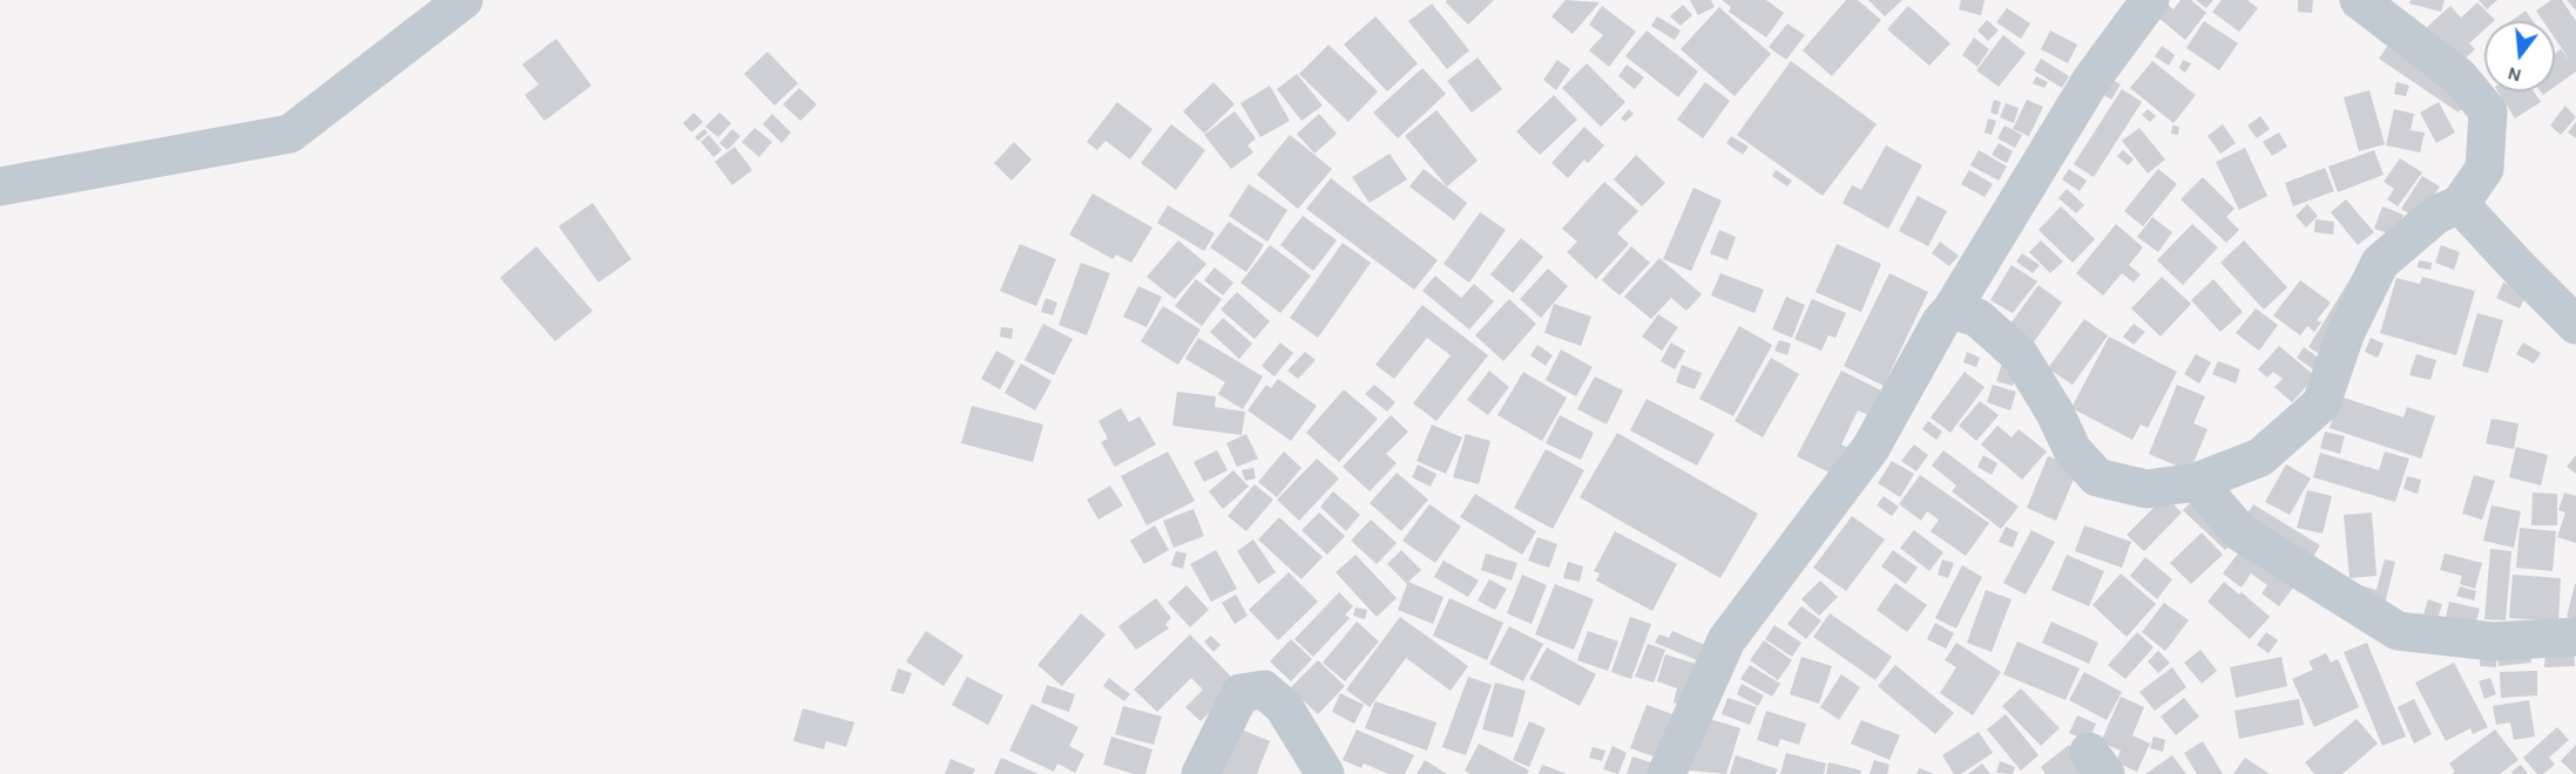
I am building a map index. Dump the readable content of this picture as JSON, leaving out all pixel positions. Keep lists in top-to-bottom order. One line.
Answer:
{"north":"bottom"}
